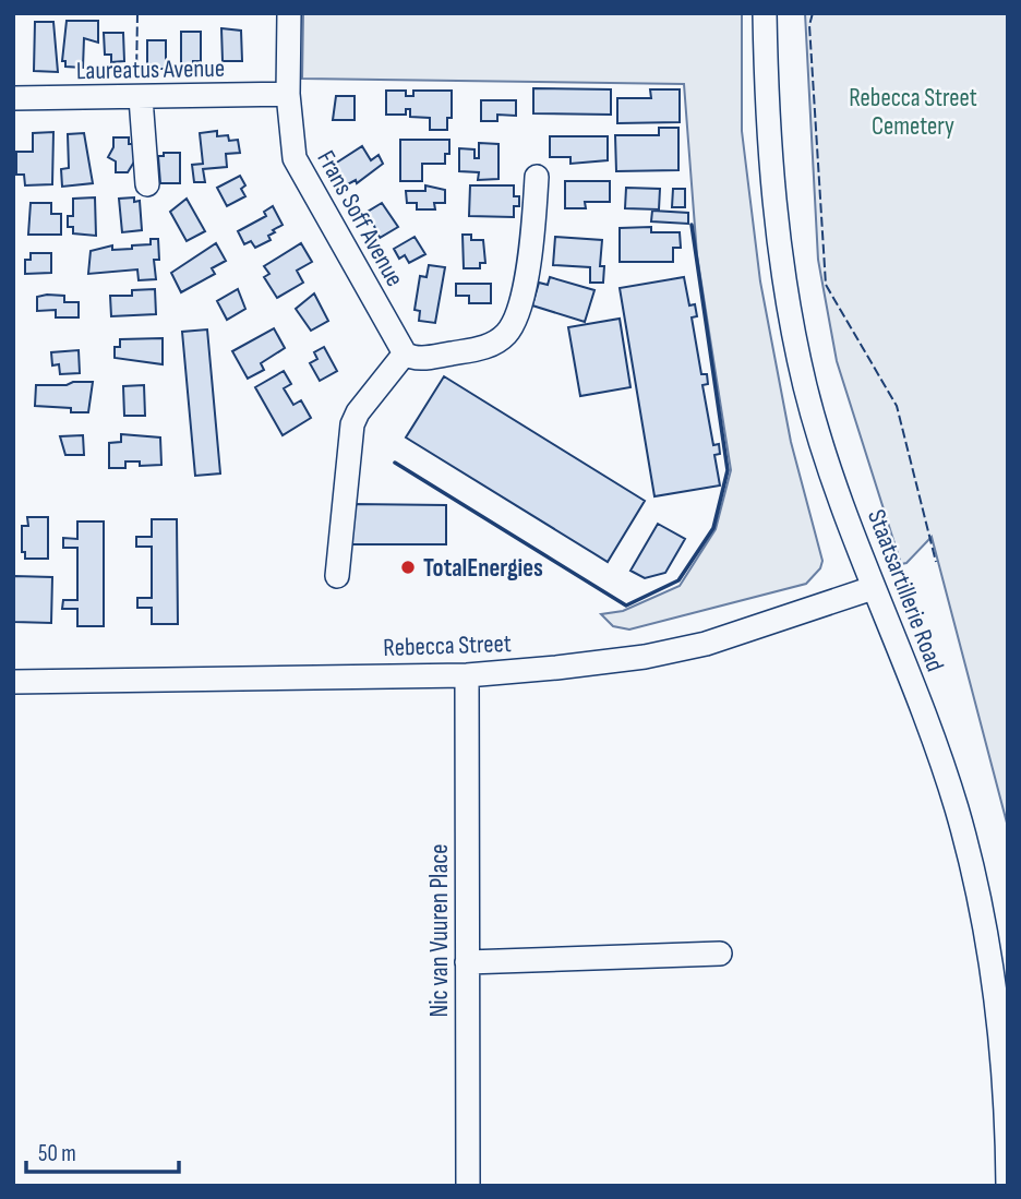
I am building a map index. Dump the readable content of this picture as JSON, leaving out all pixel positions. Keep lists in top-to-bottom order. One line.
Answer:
{"streets":{"street":["Laureatus Avenue","Frans Soff Avenue","Staatsartillerie Road","Rebecca Street","Nic van Vuuren Place"]},"crossings":[["Laureatus Avenue","Frans Soff Avenue"],["Staatsartillerie Road","Rebecca Street"],["Rebecca Street","Nic van Vuuren Place"]],"parks":["Rebecca Street Cemetery"],"places":["TotalEnergies"],"scale_bar":"50 m"}
